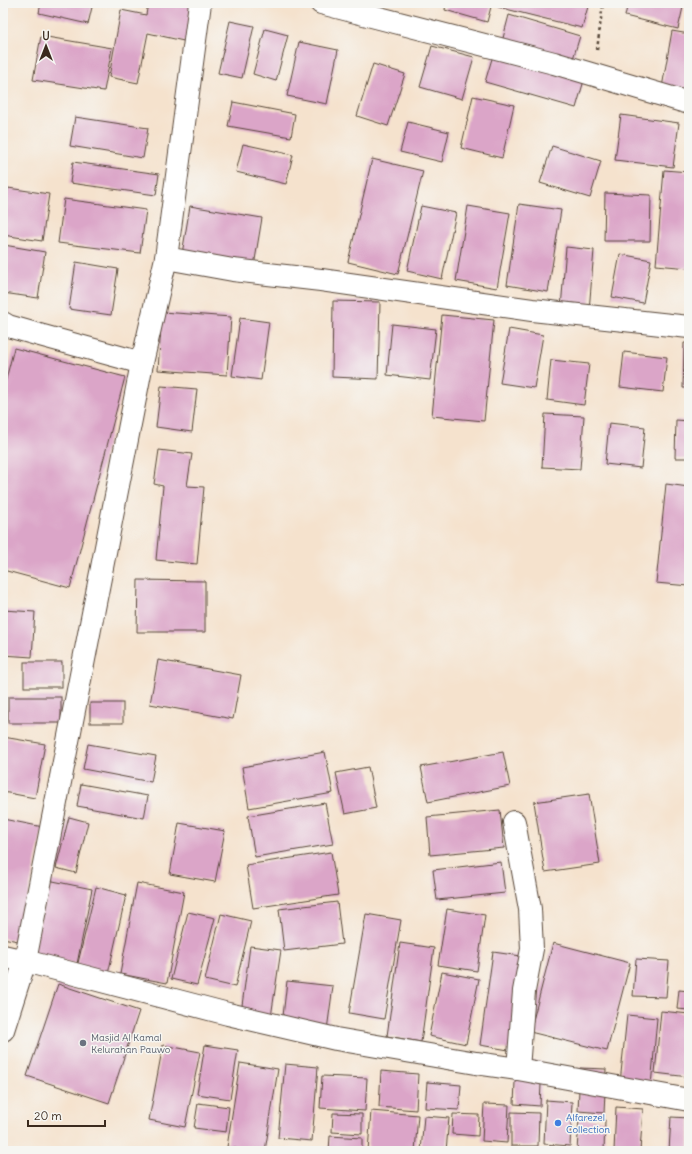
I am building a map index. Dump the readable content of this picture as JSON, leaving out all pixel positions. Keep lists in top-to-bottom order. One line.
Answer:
{"places":["Masjid Al Kamal Kelurahan Pauwo","Alfarezel Collection"],"scale_bar":"20 m","north":"top"}
